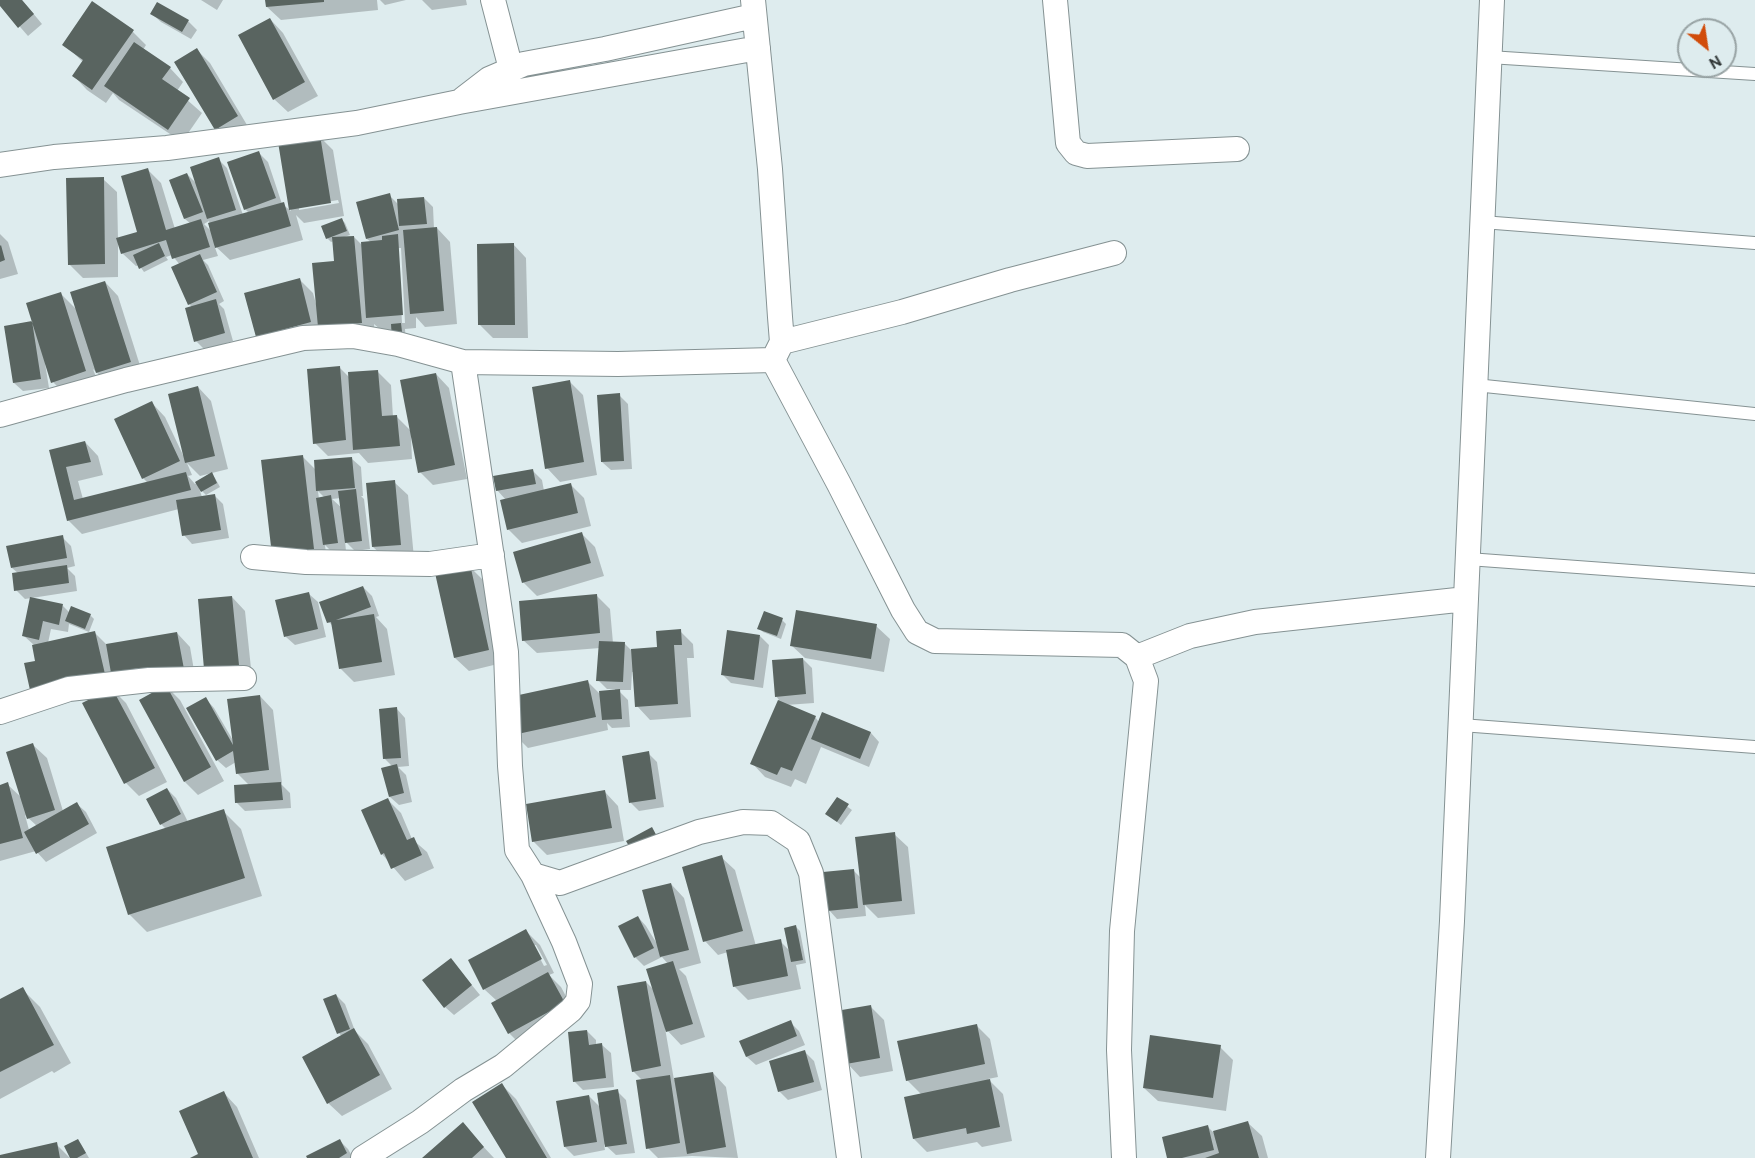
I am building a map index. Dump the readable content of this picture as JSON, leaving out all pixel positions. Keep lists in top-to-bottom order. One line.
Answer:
{"north":"bottom right"}
